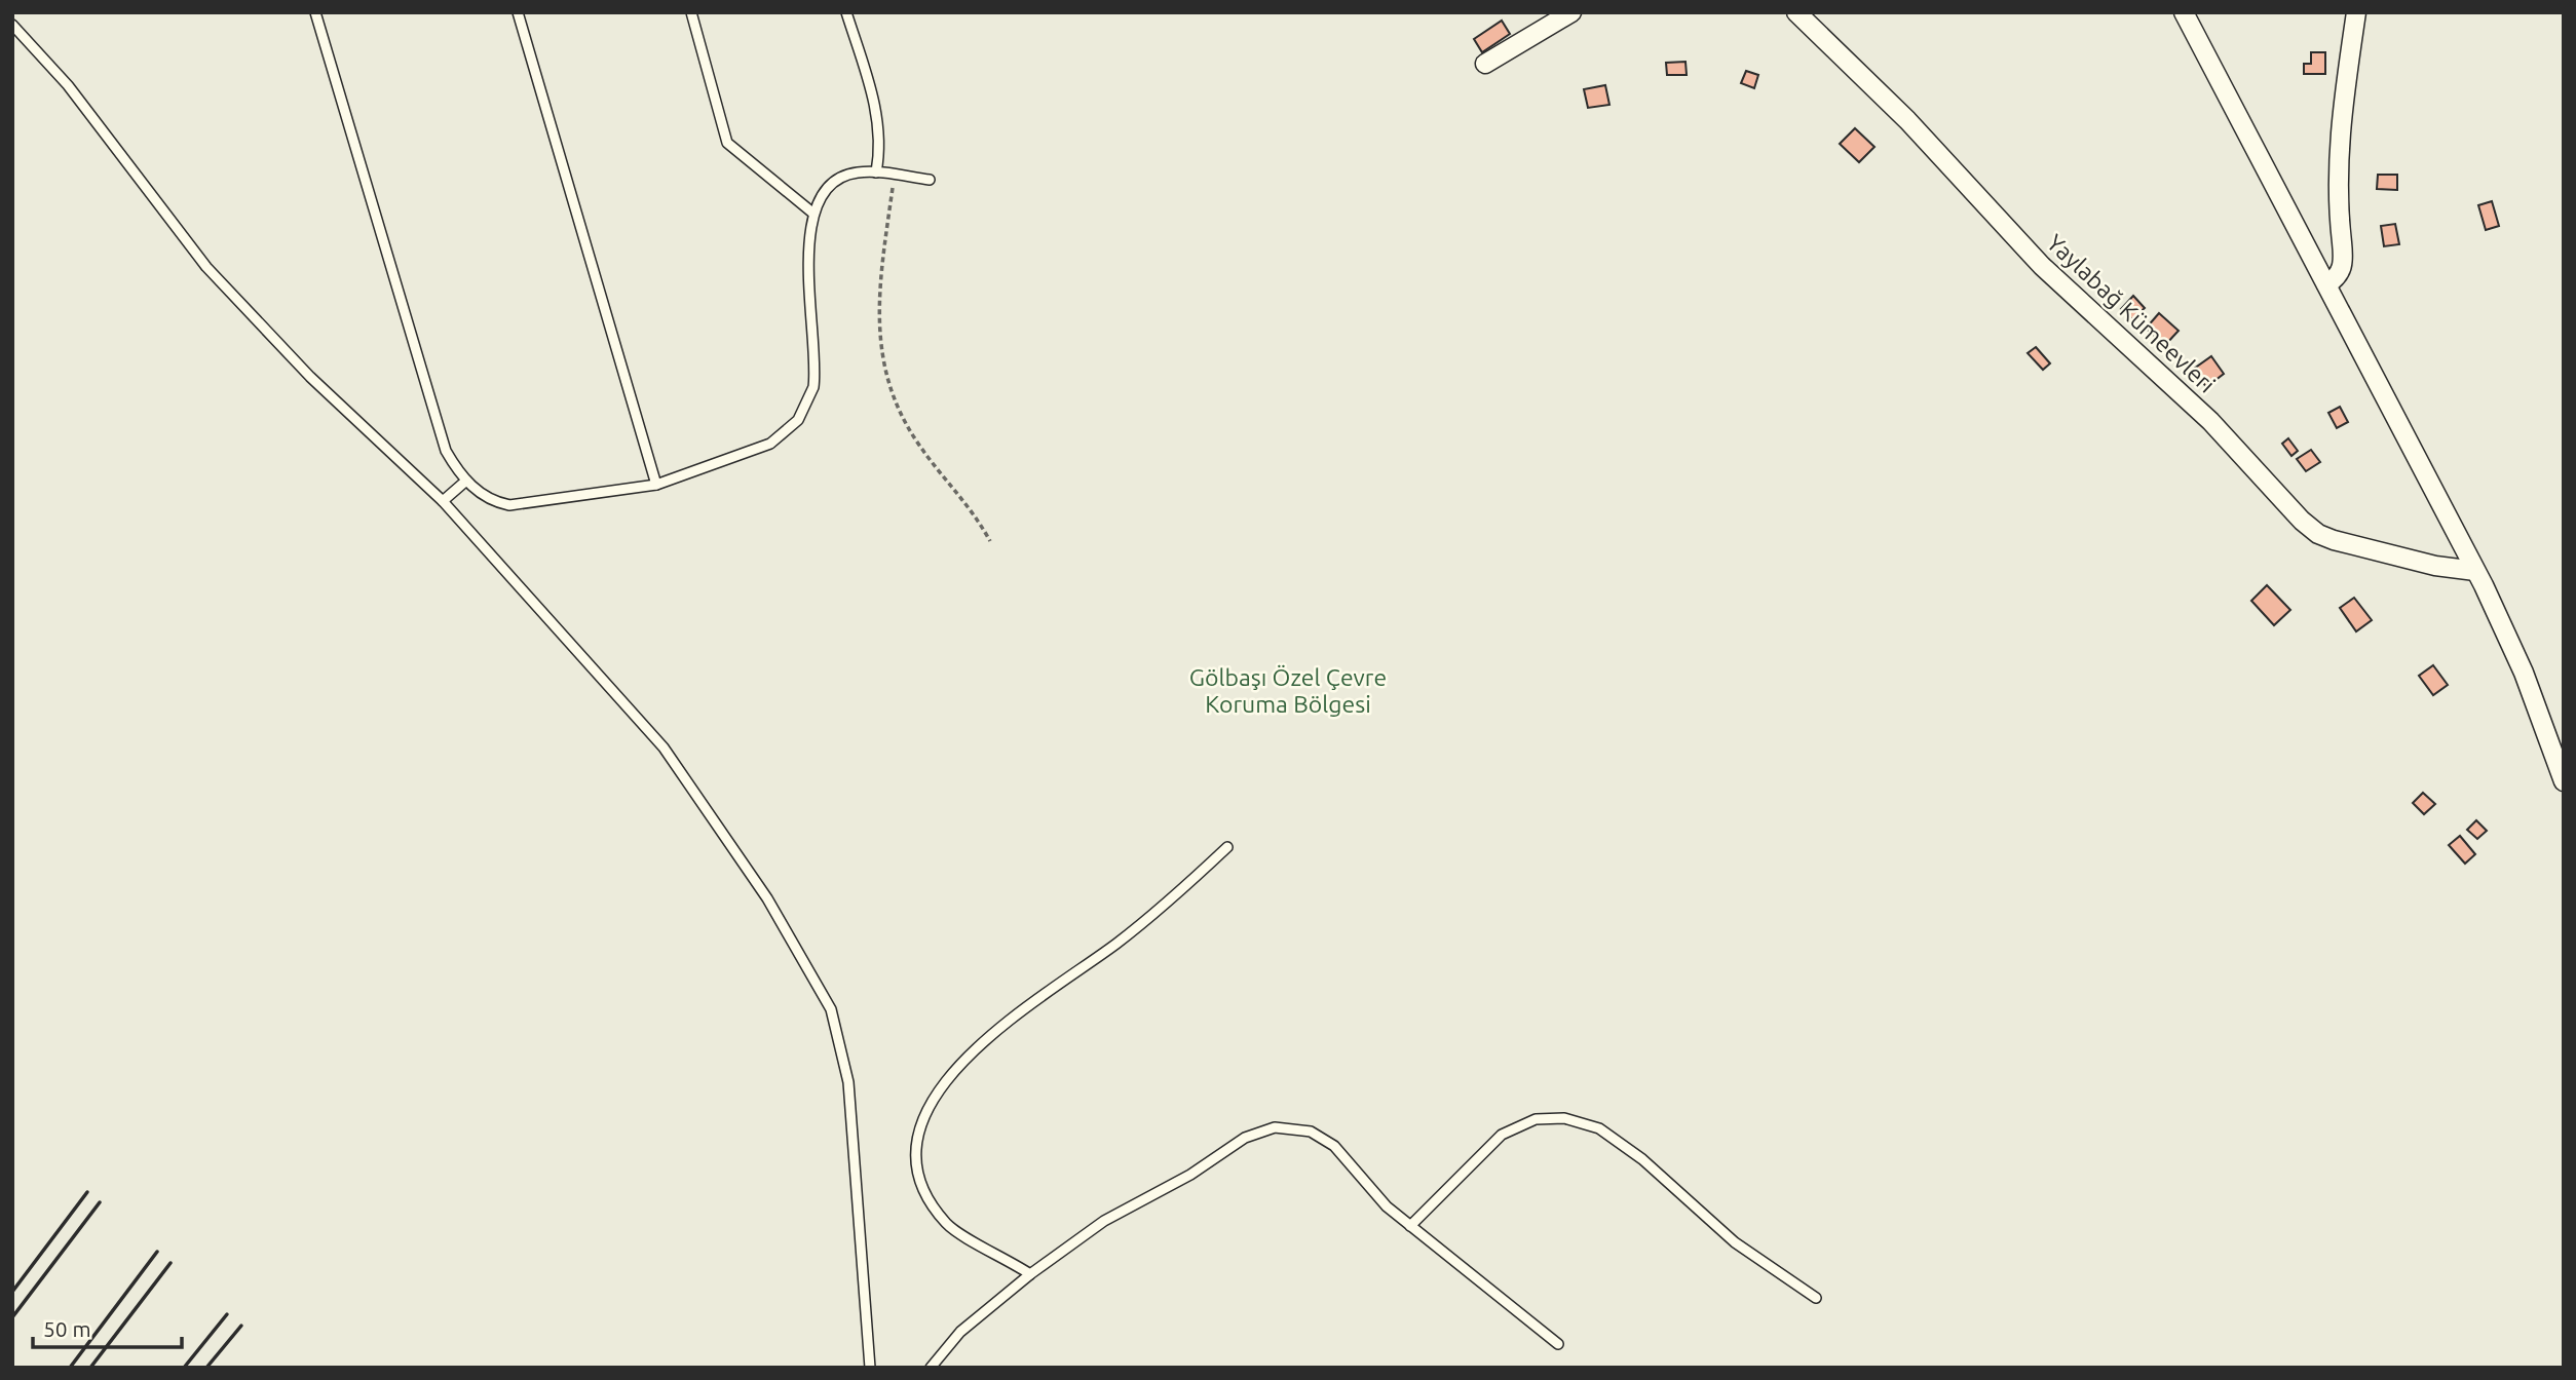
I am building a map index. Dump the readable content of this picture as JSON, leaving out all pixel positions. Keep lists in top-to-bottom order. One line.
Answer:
{"streets":{"street":["Yaylabağ Kümeevleri"]},"parks":["Gölbaşı Özel Çevre Koruma Bölgesi"],"scale_bar":"50 m"}
